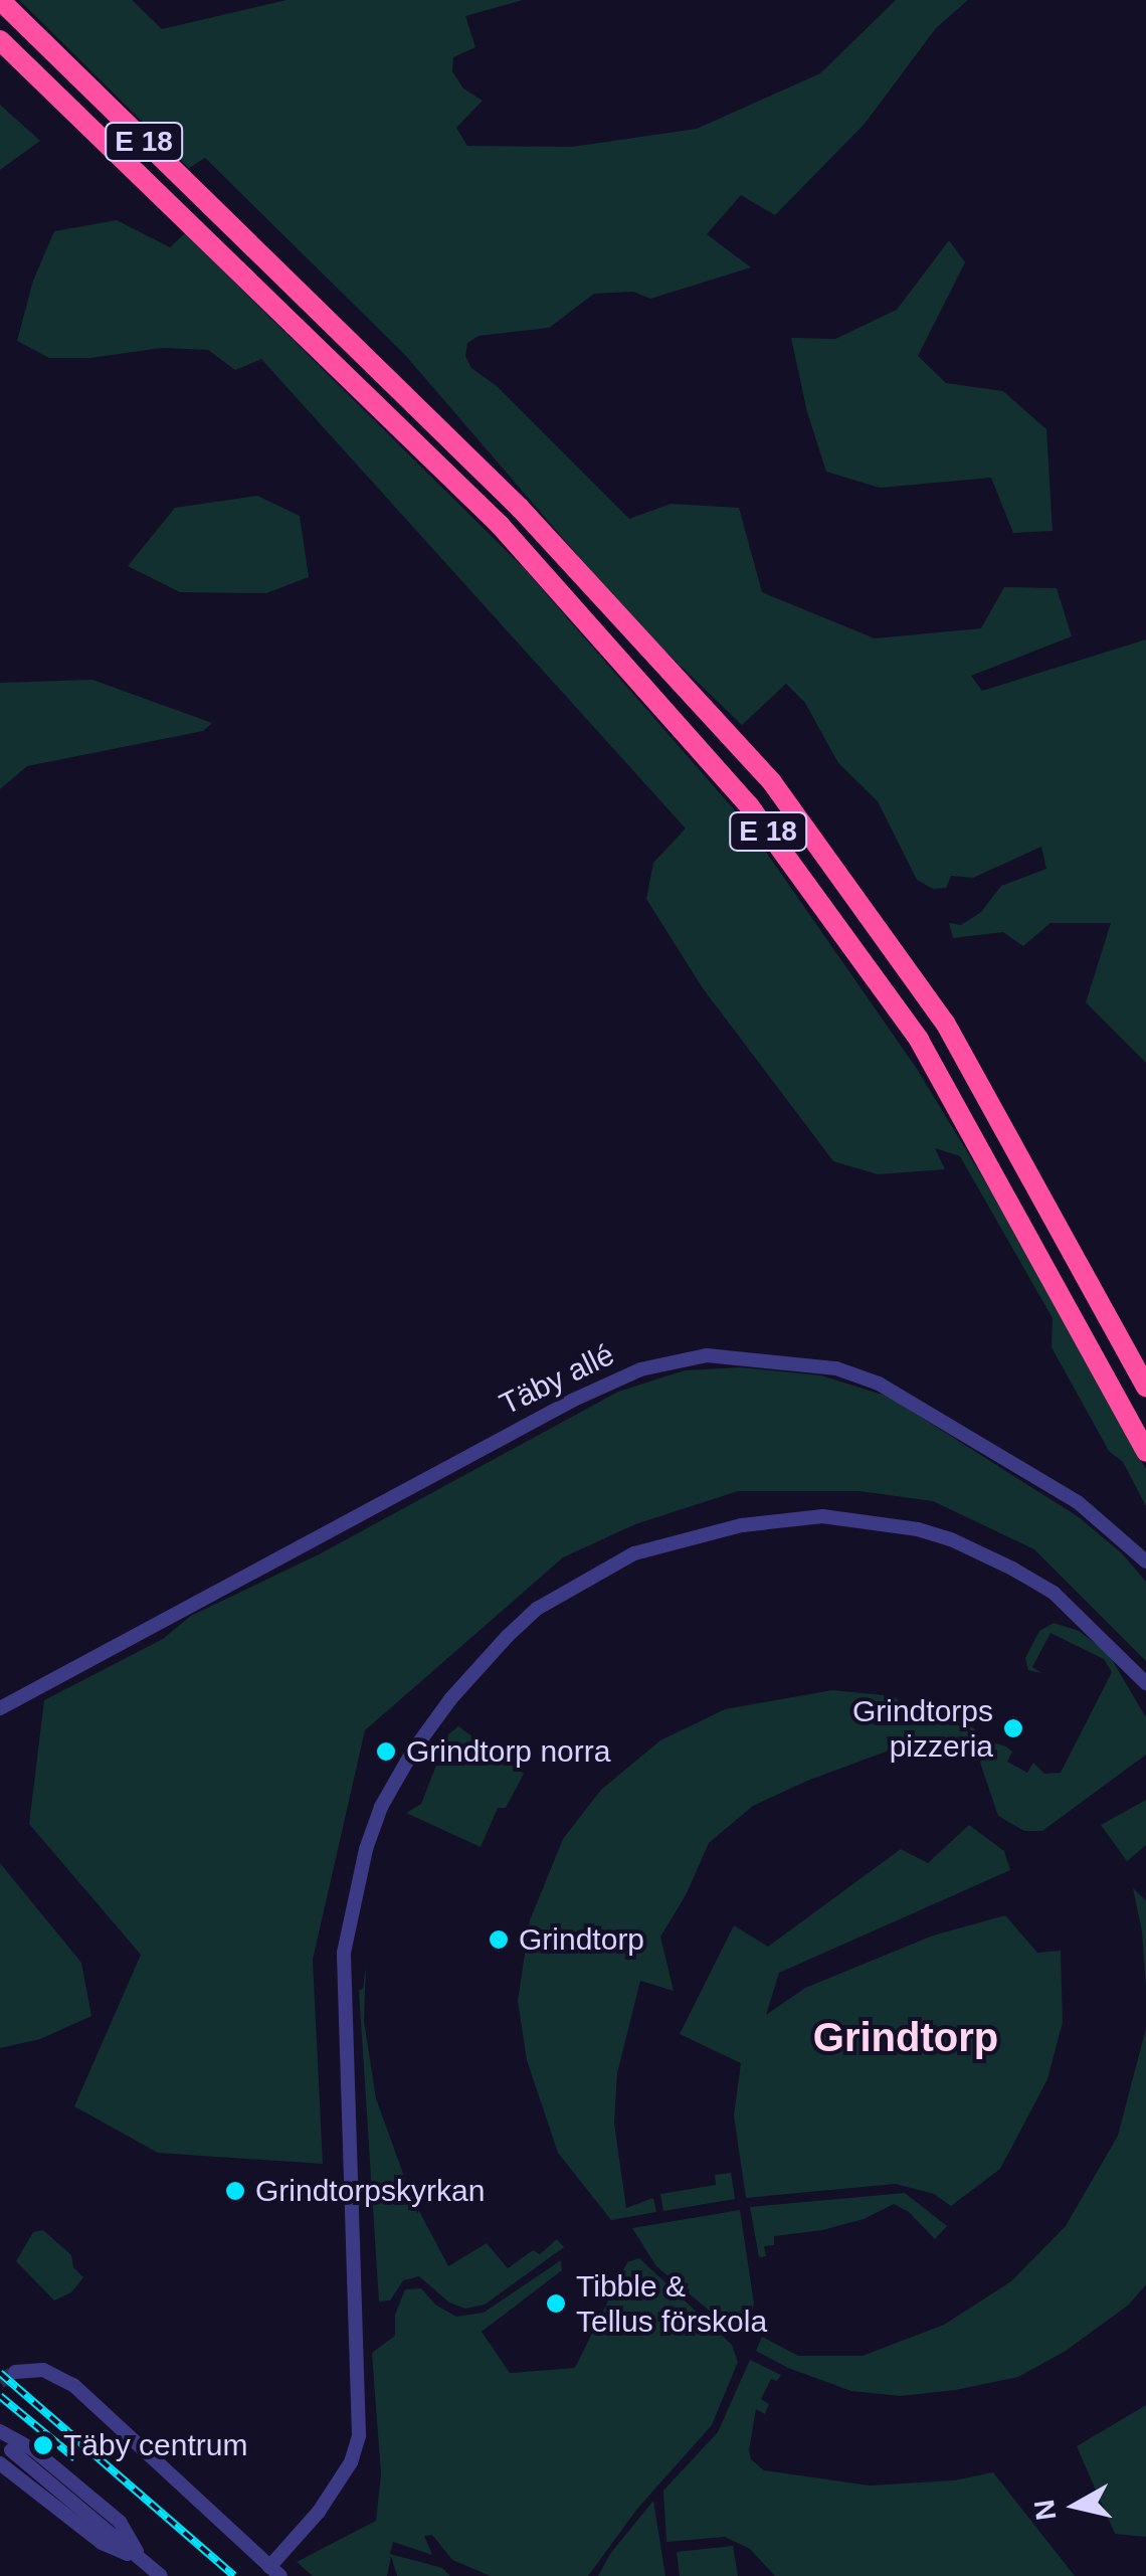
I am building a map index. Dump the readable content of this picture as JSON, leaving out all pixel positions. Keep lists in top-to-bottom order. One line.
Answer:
{"streets":{"highway":["E 18"],"street":["Täby allé"]},"districts":["Grindtorp"],"places":["Grindtorps pizzeria","Grindtorp norra","Grindtorp","Grindtorpskyrkan","Tibble & Tellus förskola","Täby centrum"],"north":"left"}
